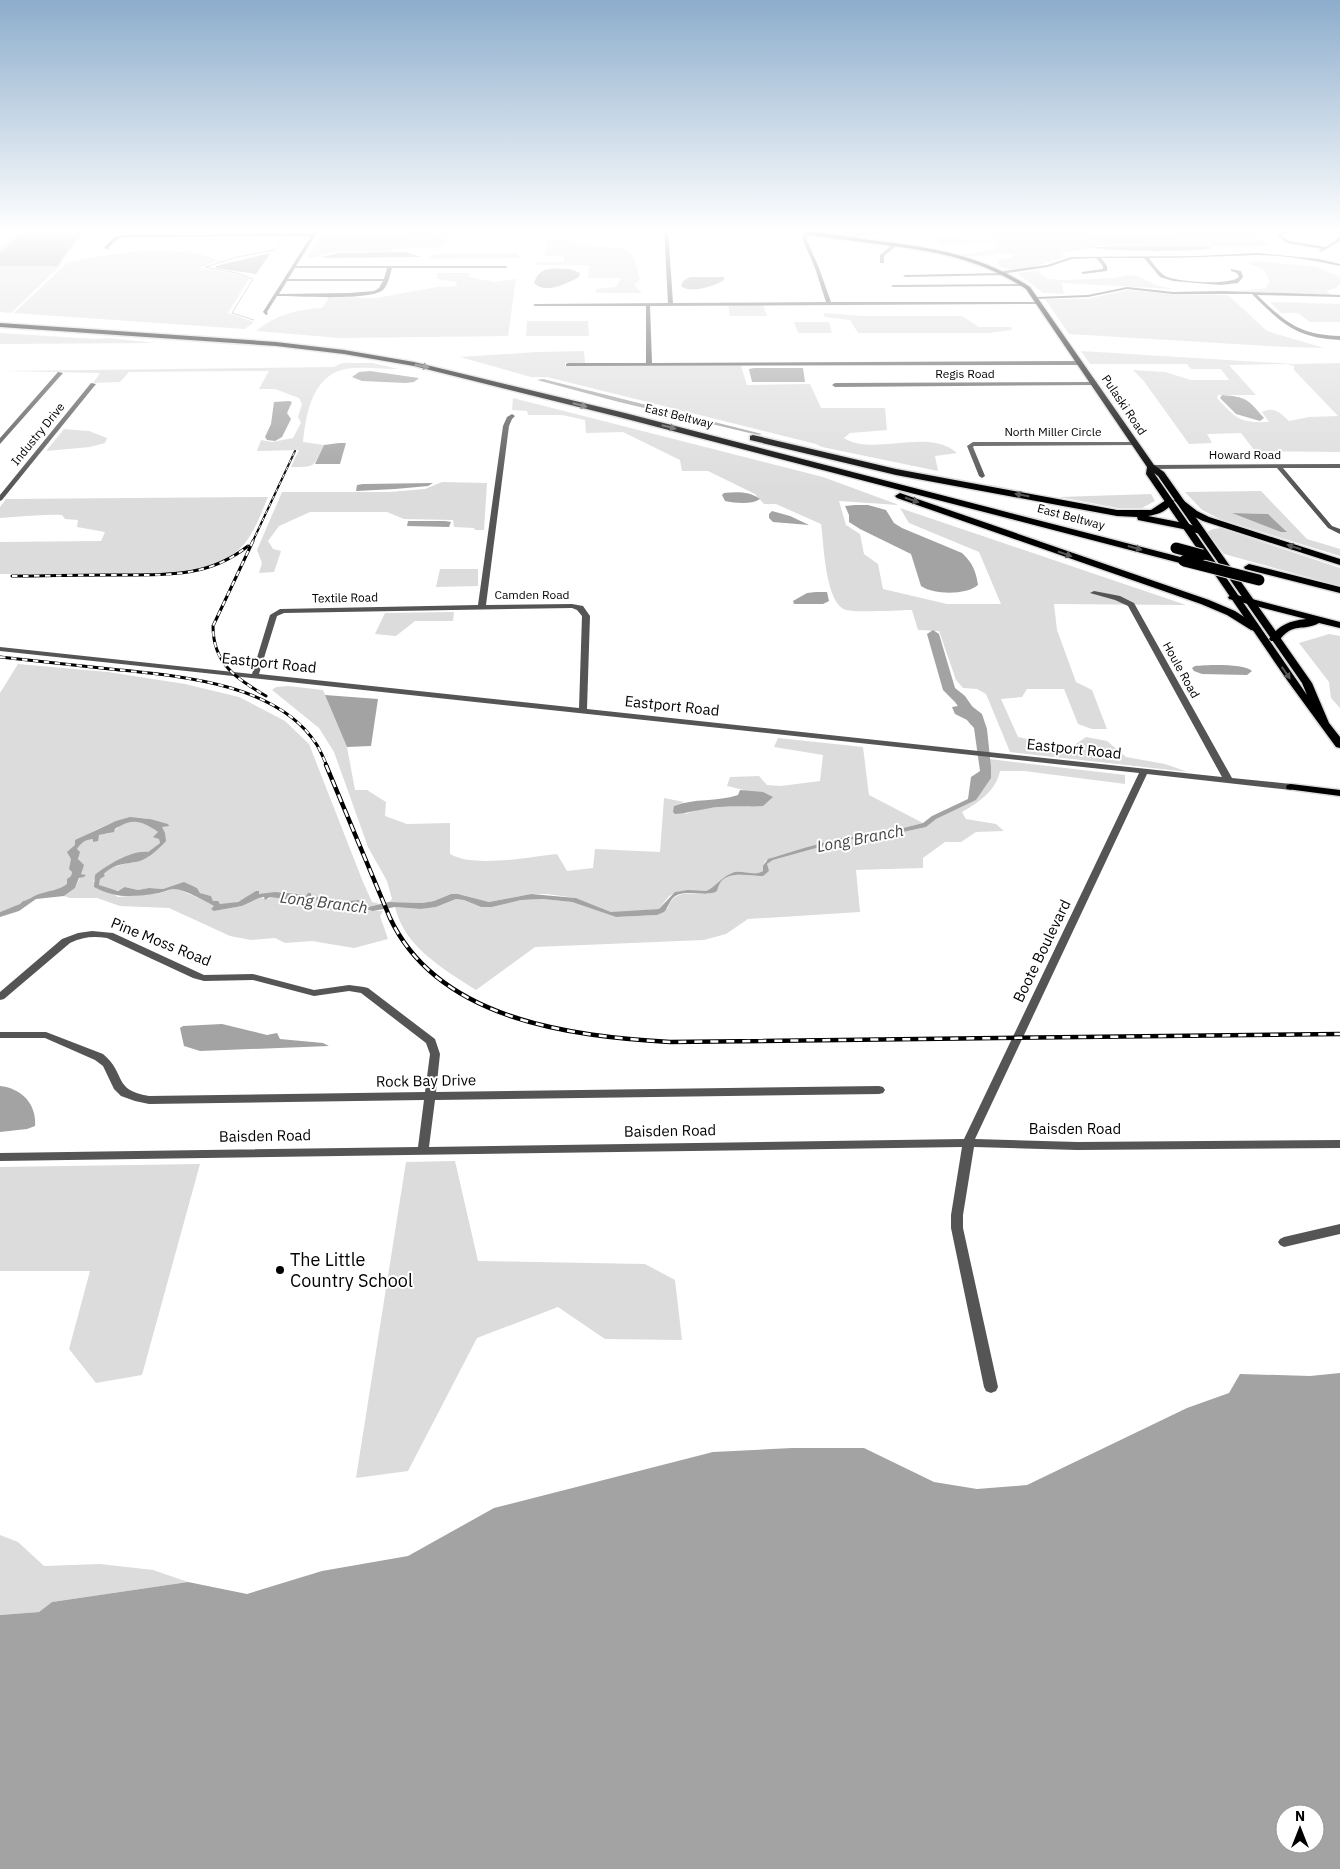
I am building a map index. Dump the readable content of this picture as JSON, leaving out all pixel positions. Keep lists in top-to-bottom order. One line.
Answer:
{"streets":{"highway":["East Beltway"],"main road":["Pulaski Road","Eastport Road"],"street":["Regis Road","North Miller Circle","Industry Drive","Howard Road","Camden Road","Textile Road","Houle Road","Pine Moss Road","Boote Boulevard","Rock Bay Drive","Baisden Road"]},"crossings":[["Regis Road","Pulaski Road"],["Pulaski Road","North Miller Circle"],["Pulaski Road","Howard Road"],["Camden Road","Textile Road"],["Camden Road","Eastport Road"],["Textile Road","Eastport Road"],["Eastport Road","Houle Road"],["Eastport Road","Boote Boulevard"],["Pine Moss Road","Rock Bay Drive"],["Pine Moss Road","Baisden Road"],["Boote Boulevard","Baisden Road"]],"water":["Long Branch"],"places":["The Little Country School"],"north":"top"}
